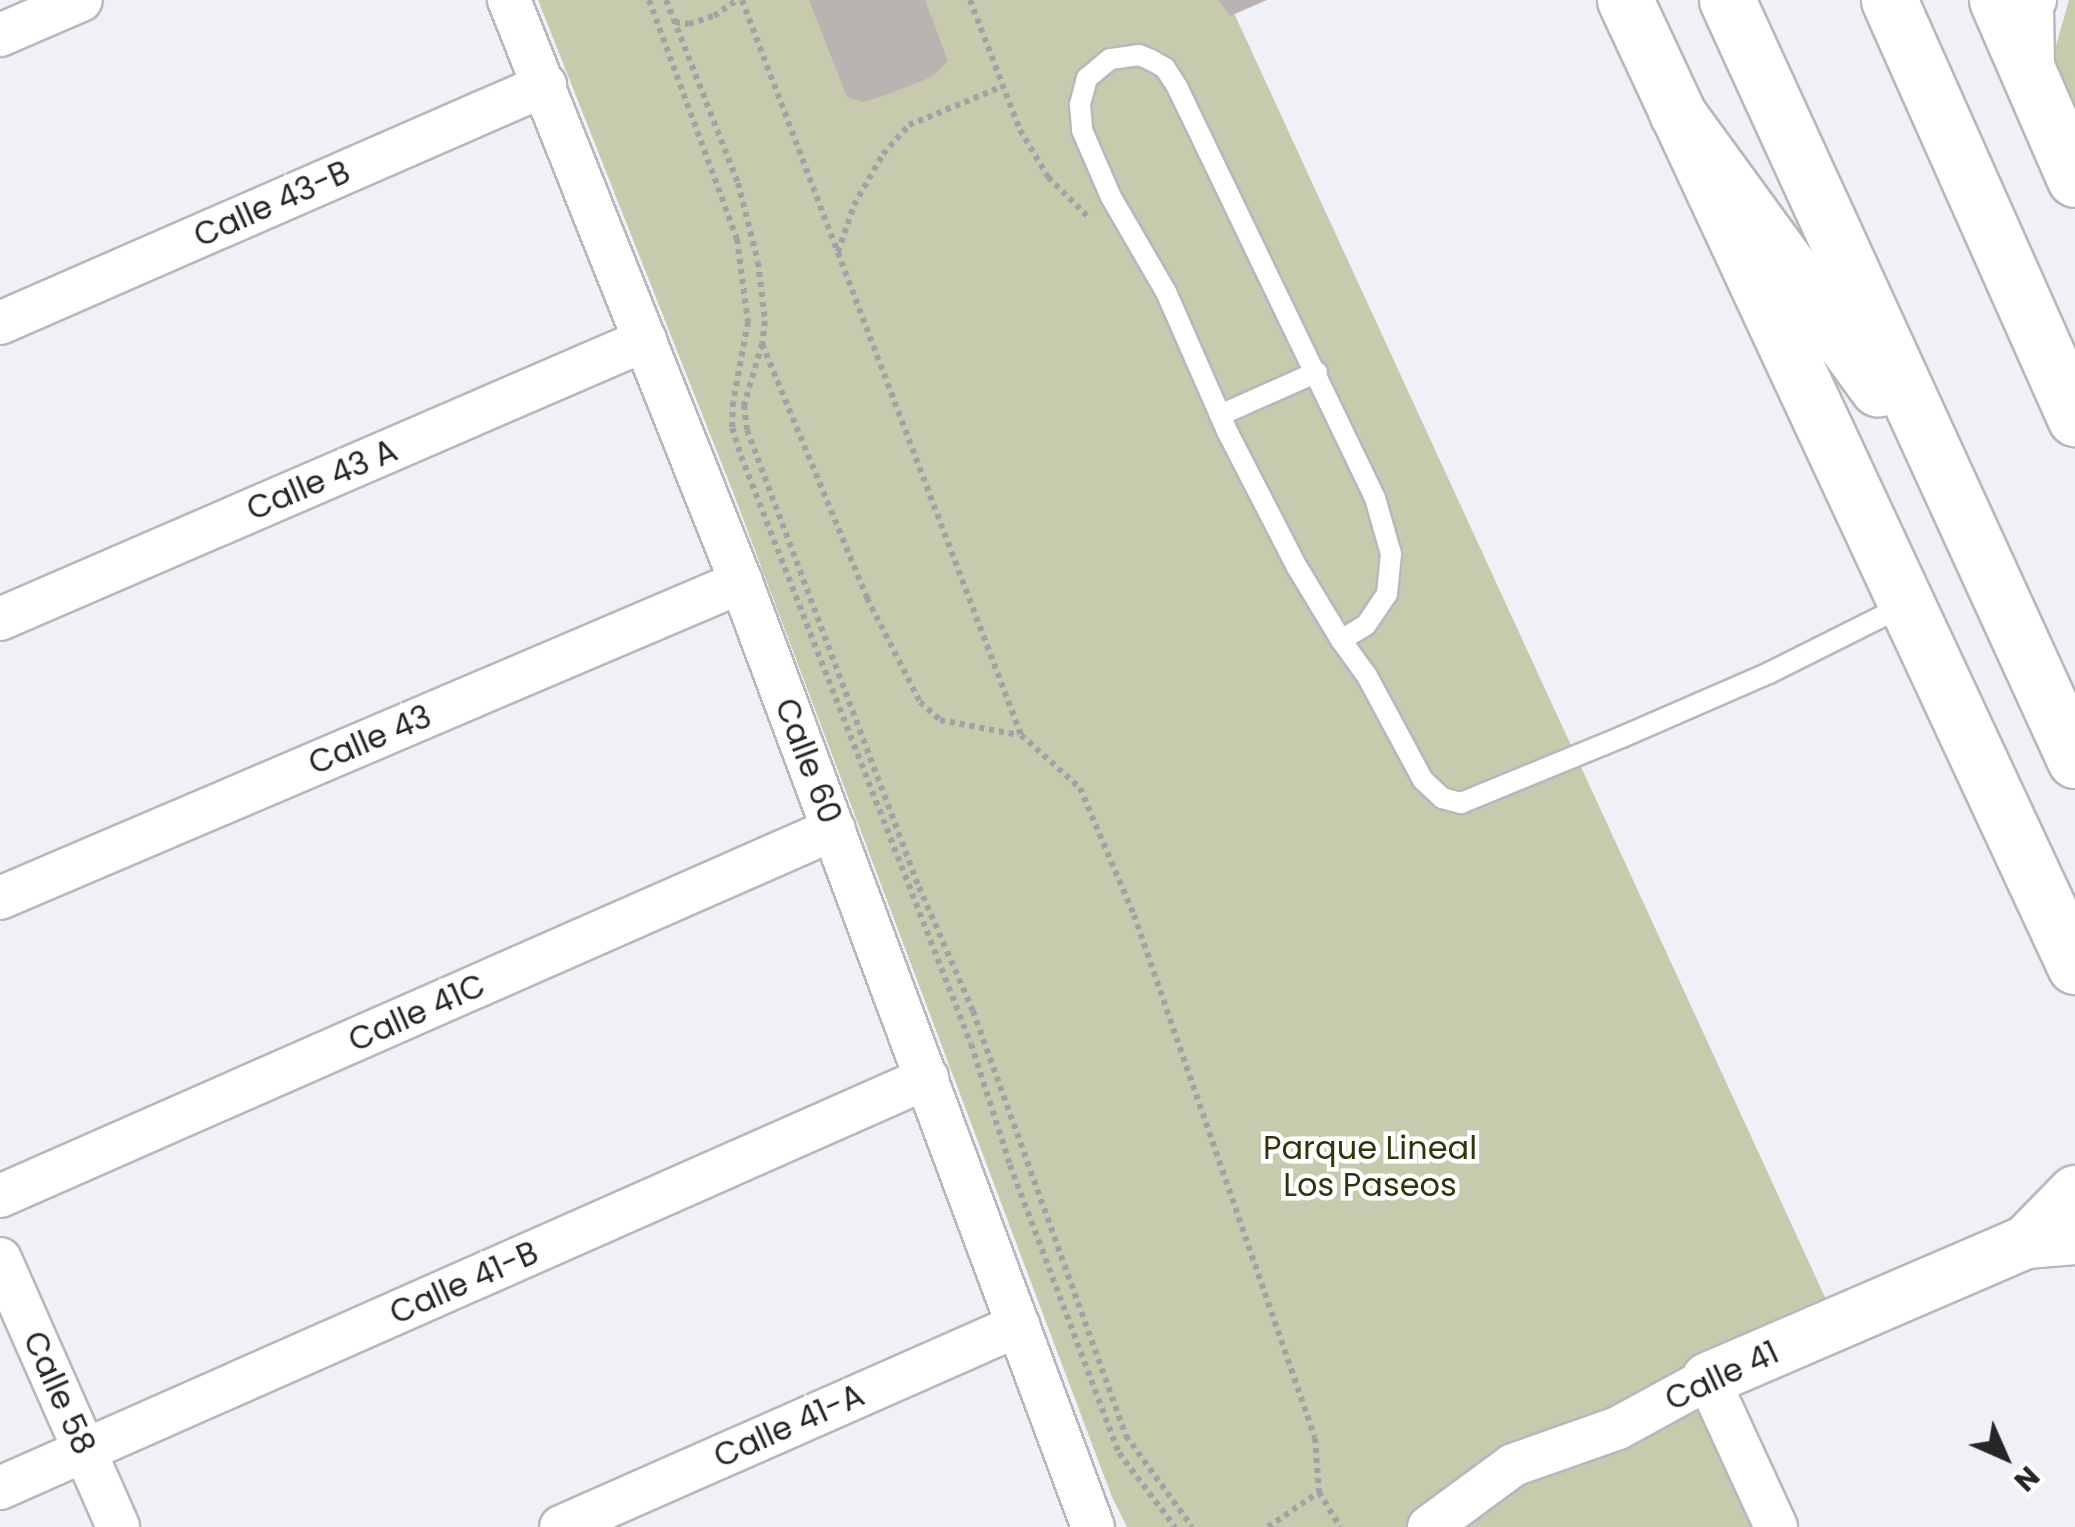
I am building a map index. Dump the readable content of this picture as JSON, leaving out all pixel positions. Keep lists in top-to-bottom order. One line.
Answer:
{"streets":{"street":["Calle 43-B","Calle 43 A","Calle 43","Calle 60","Calle 41C","Calle 41-B","Calle 41","Calle 58","Calle 41-A"]},"crossings":[["Calle 43-B","Calle 60"],["Calle 43 A","Calle 60"],["Calle 43","Calle 60"],["Calle 60","Calle 41C"],["Calle 60","Calle 41-B"],["Calle 60","Calle 41-A"],["Calle 41-B","Calle 58"]],"parks":["Parque Lineal Los Paseos"],"north":"bottom right"}
